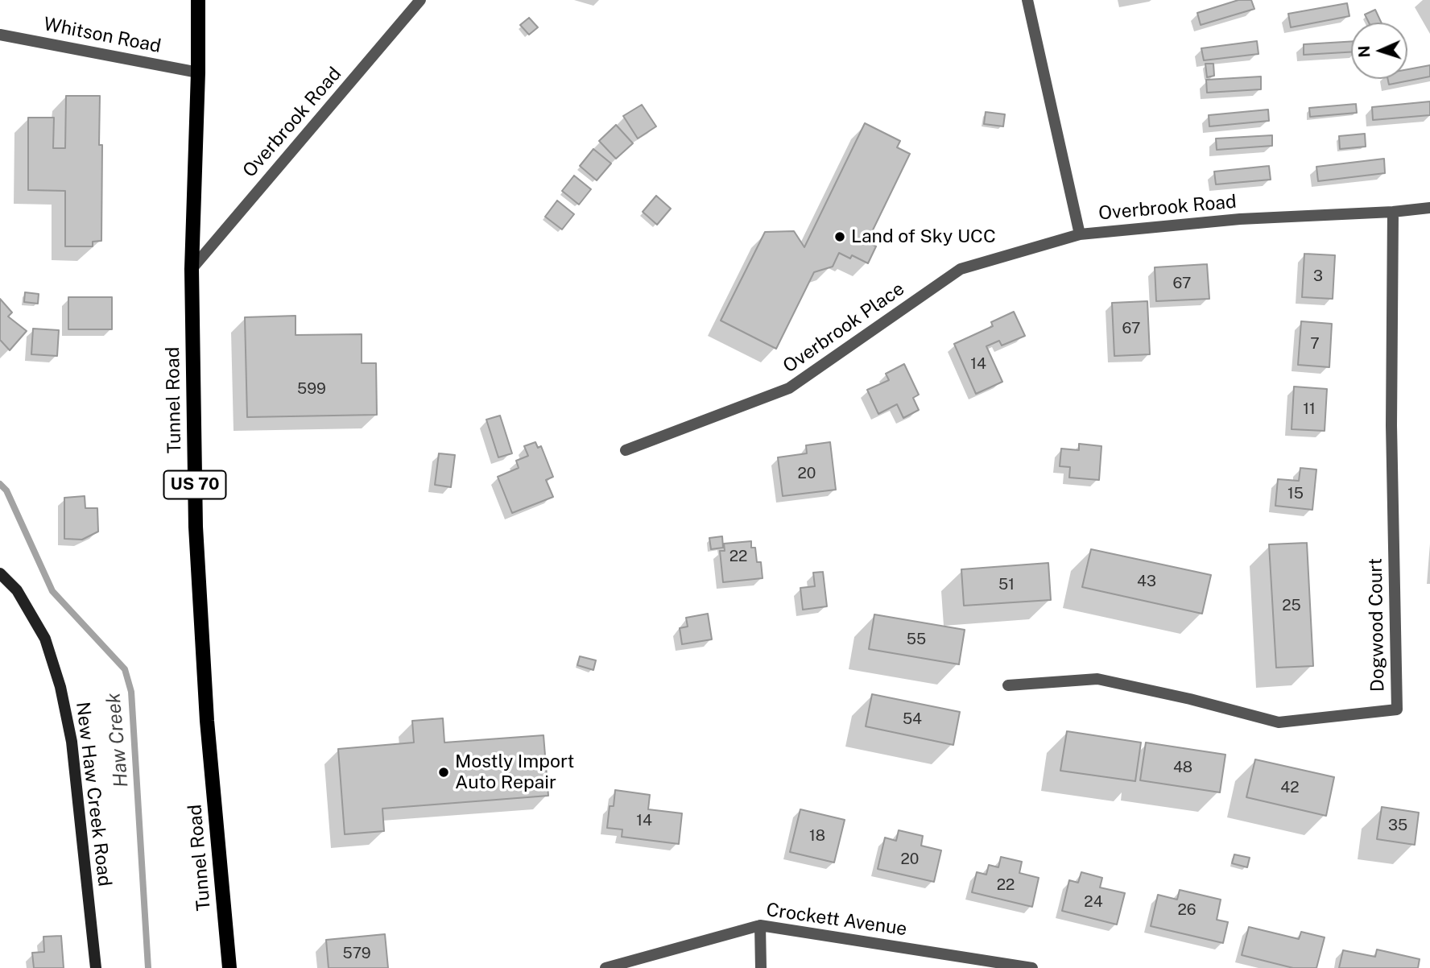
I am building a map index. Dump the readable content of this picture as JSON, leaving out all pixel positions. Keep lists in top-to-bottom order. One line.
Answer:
{"streets":{"main road":["Tunnel Road","US 70"],"street":["Whitson Road","Overbrook Road","Overbrook Place","Dogwood Court","New Haw Creek Road","Crockett Avenue"]},"crossings":[["Whitson Road","Tunnel Road"],["Overbrook Road","Overbrook Place"],["Overbrook Road","Tunnel Road"],["Overbrook Road","Dogwood Court"]],"water":["Haw Creek"],"places":["Land of Sky UCC","Mostly Import Auto Repair"],"house_numbers":["3","67","67","7","14","599","11","20","15","22","43","51","25","55","54","48","42","14","35","18","20","22","24","26","579"],"north":"left"}
